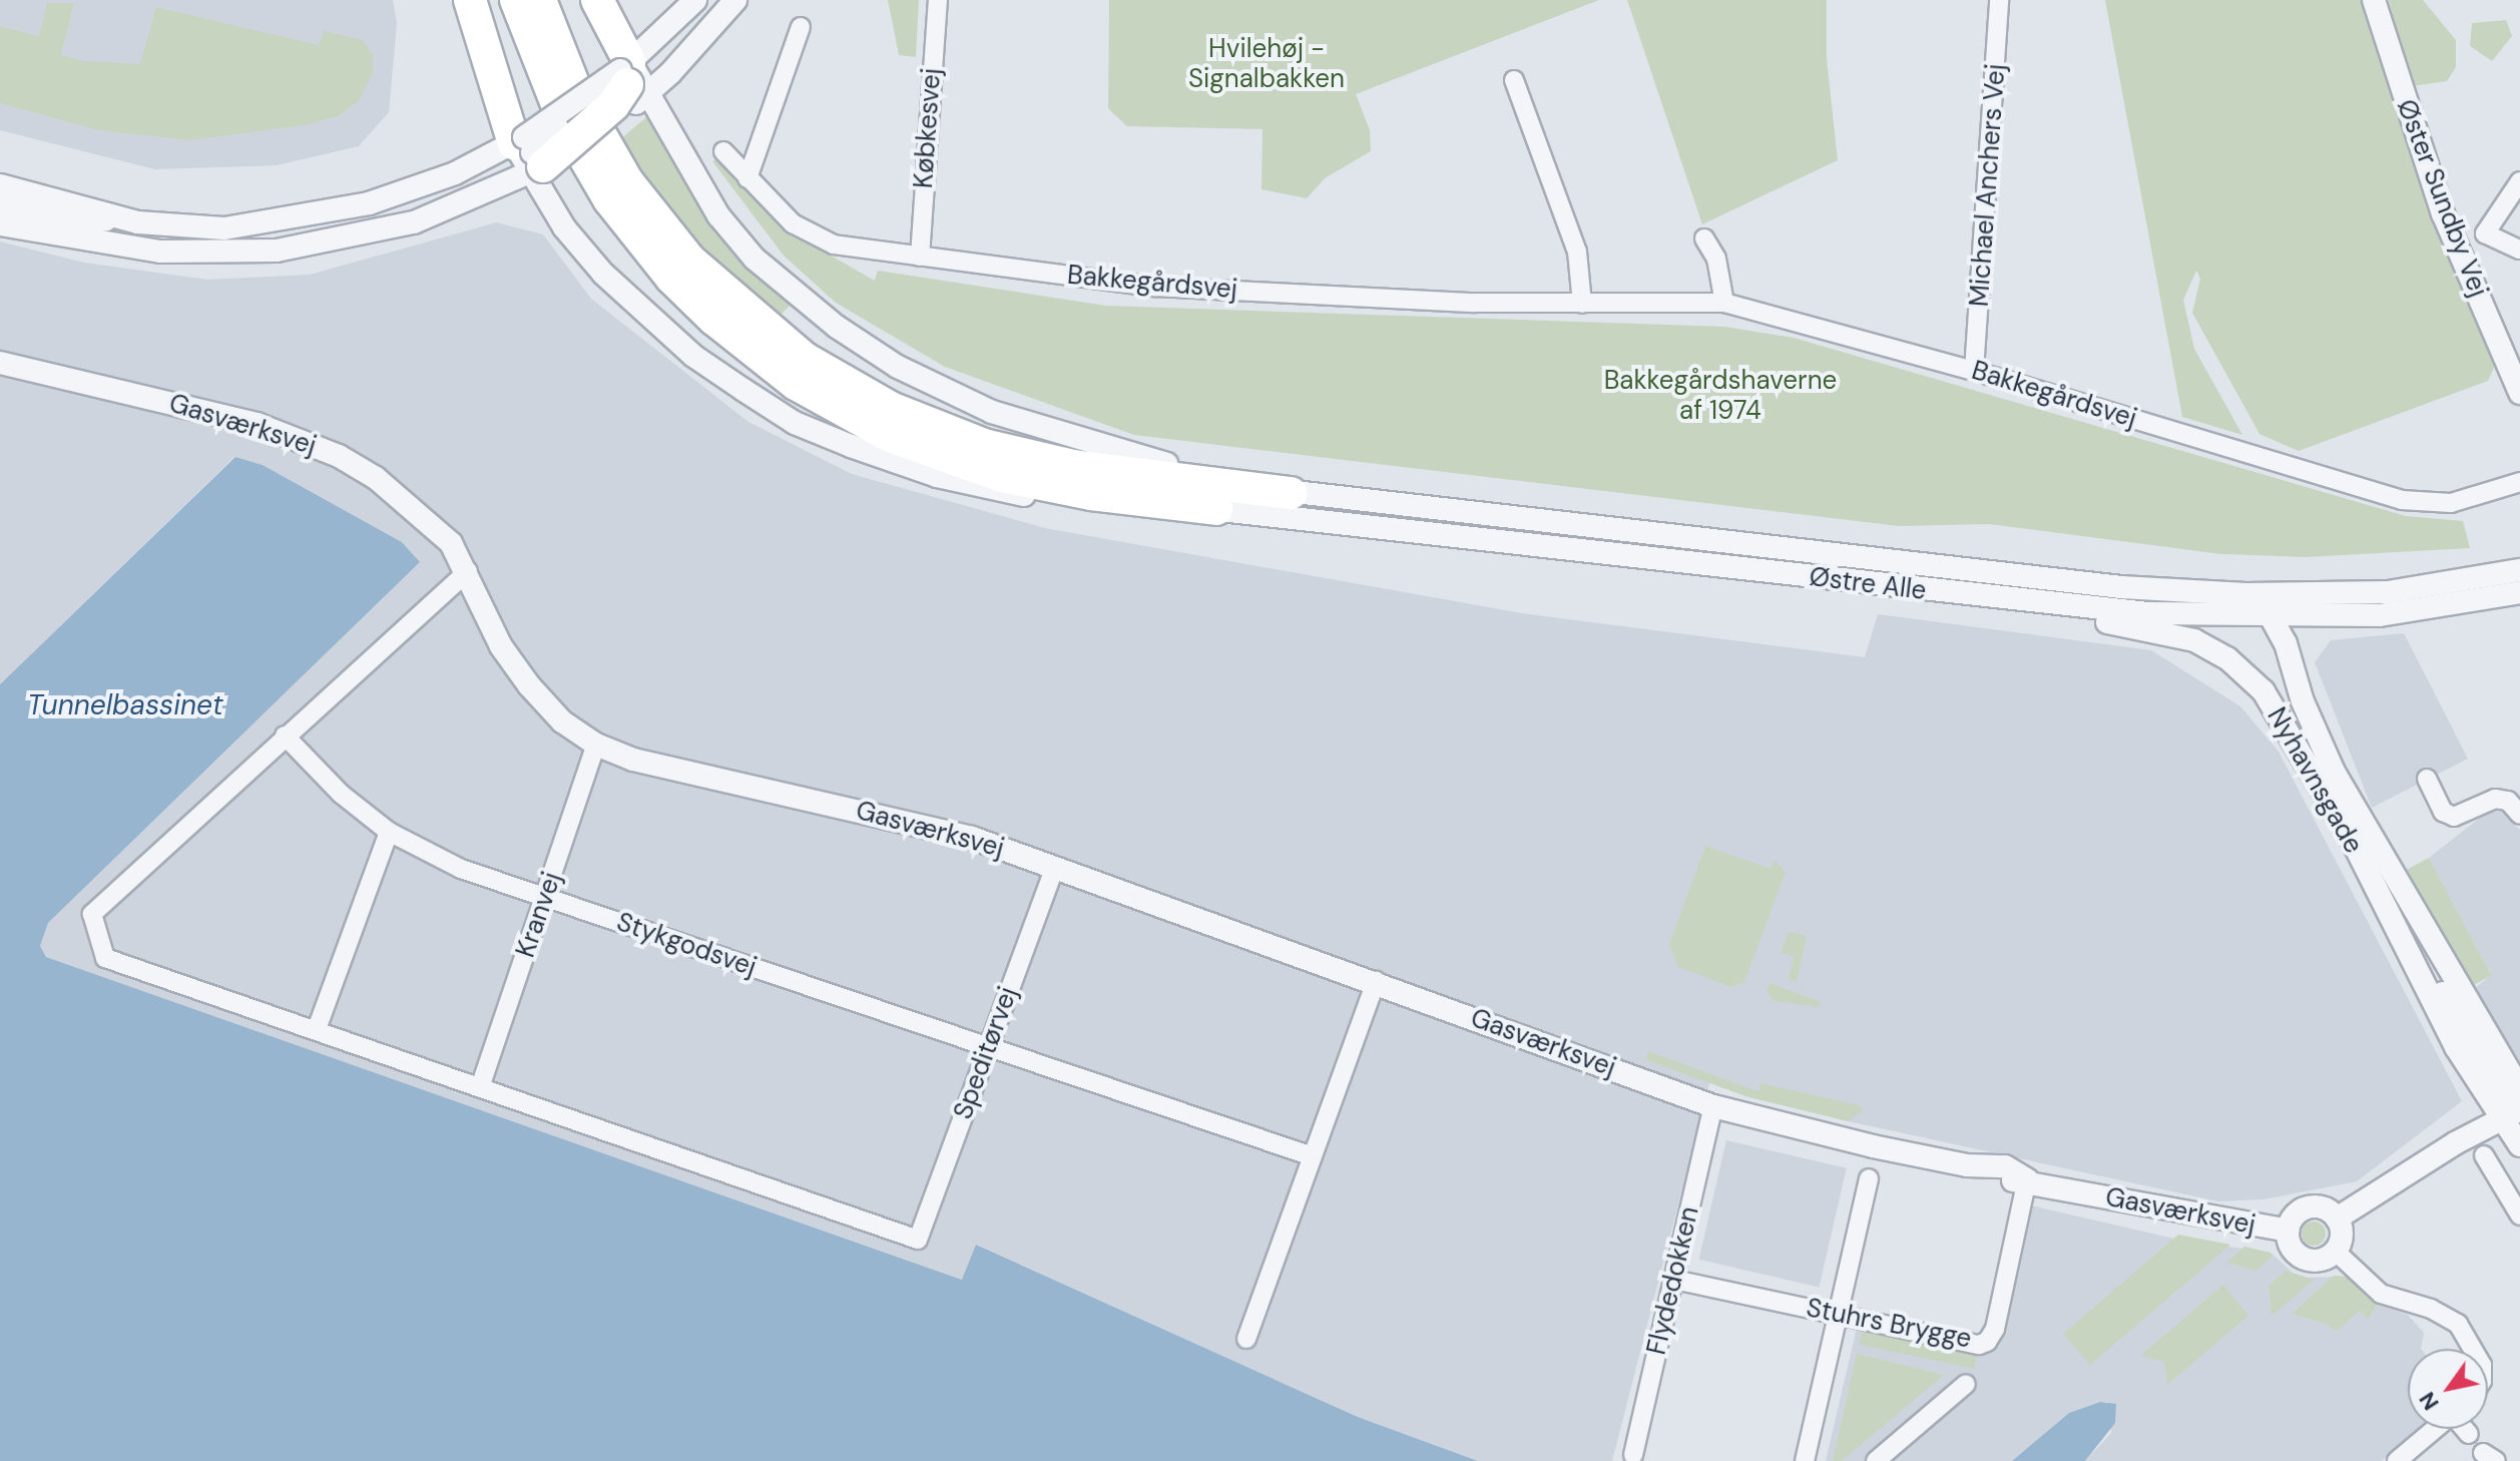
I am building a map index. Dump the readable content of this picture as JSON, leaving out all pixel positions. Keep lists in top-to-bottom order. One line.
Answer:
{"streets":{"street":["Købkesvej","Michael Anchers Vej","Øster Sundby Vej","Bakkegårdsvej","Gasværksvej","Østre Alle","Nyhavnsgade","Kranvej","Stykgodsvej","Speditørvej","Flydedokken","Stuhrs Brygge"]},"crossings":[["Købkesvej","Bakkegårdsvej"],["Michael Anchers Vej","Bakkegårdsvej"],["Gasværksvej","Kranvej"],["Gasværksvej","Speditørvej"],["Gasværksvej","Flydedokken"],["Gasværksvej","Stuhrs Brygge"],["Østre Alle","Nyhavnsgade"],["Kranvej","Stykgodsvej"],["Kranvej","Speditørvej"],["Stykgodsvej","Speditørvej"],["Flydedokken","Stuhrs Brygge"]],"water":["Tunnelbassinet"],"parks":["Hvilehøj - Signalbakken","Bakkegårdshaverne af 1974"],"north":"bottom left"}
